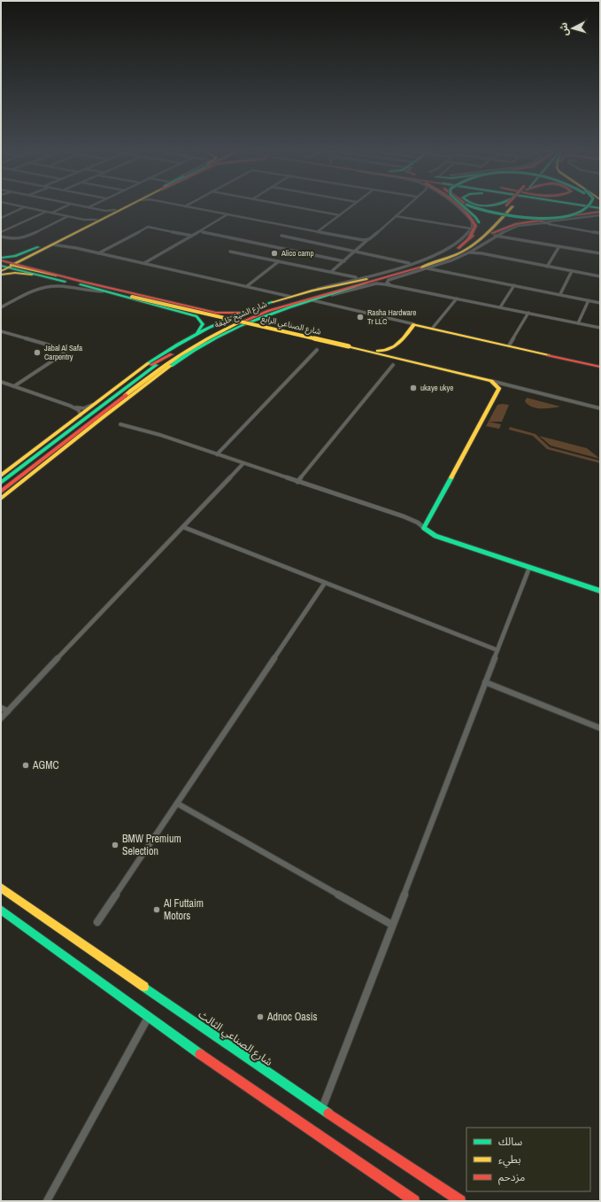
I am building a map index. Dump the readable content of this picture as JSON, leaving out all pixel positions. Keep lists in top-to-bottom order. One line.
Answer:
{"streets":{"main road":["شارع الشيخ خليفة","شارع الصناعي الرابع","شارع الصناعي الثالث"]},"places":["Alico camp","Rasha Hardware Tr LLC","Jabal Al Safa Carpentry","ukaye ukye","AGMC","BMW Premium Selection","Al Futtaim Motors","Adnoc Oasis"],"legend":["سالك","بطيء","مزدحم"],"north":"left"}
